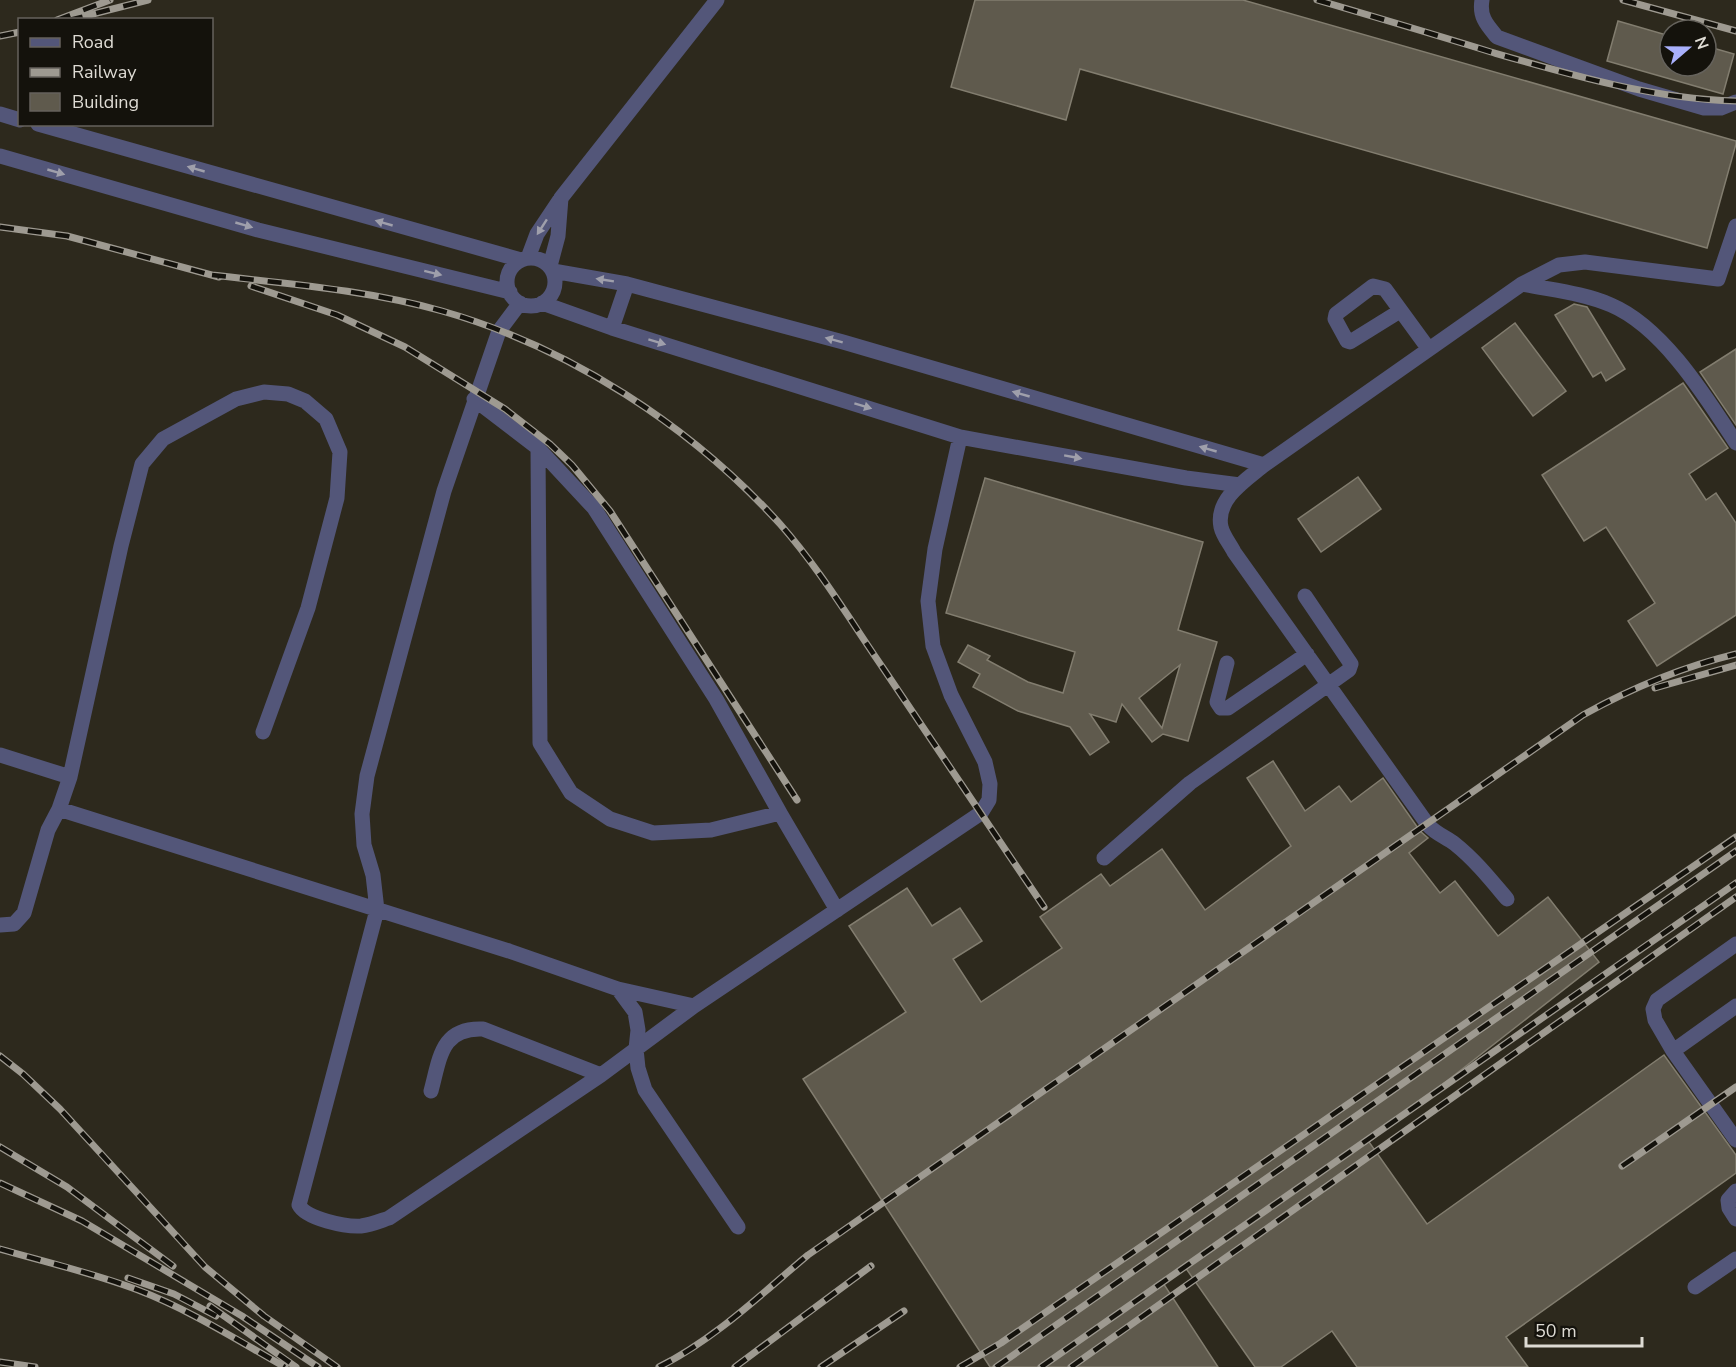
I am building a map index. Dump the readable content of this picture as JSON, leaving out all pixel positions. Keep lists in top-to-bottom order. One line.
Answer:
{"legend":["Road","Railway","Building"],"scale_bar":"50 m","north":"right"}
